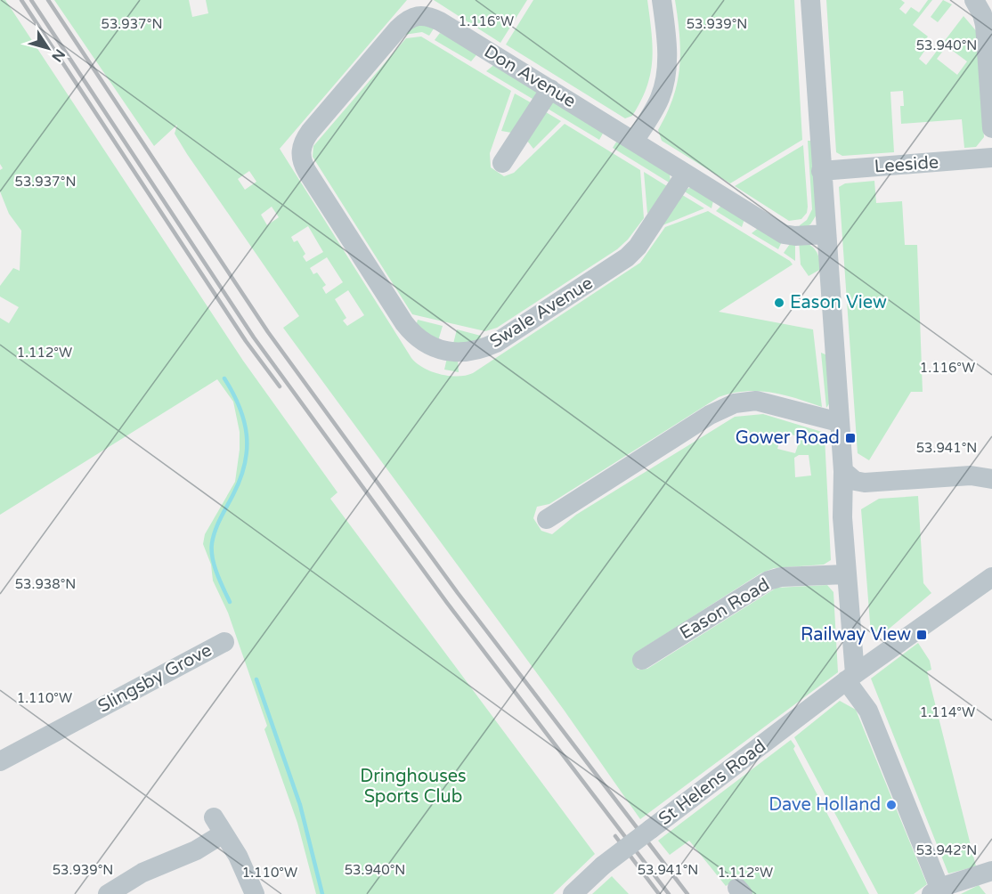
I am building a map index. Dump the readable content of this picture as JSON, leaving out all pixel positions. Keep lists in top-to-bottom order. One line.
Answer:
{"streets":{"street":["Don Avenue","Leeside","Swale Avenue","Eason Road","Slingsby Grove","St Helens Road"]},"crossings":[["Don Avenue","Swale Avenue"]],"parks":["Dringhouses Sports Club"],"places":{"other":["Eason View","Dave Holland"],"transit":["Gower Road","Railway View"]},"north":"bottom right","coordinates":["1.116°W","53.937°N","53.939°N","53.940°N","1.112°W","53.941°N","53.938°N","1.110°W","1.114°W","53.942°N"]}
